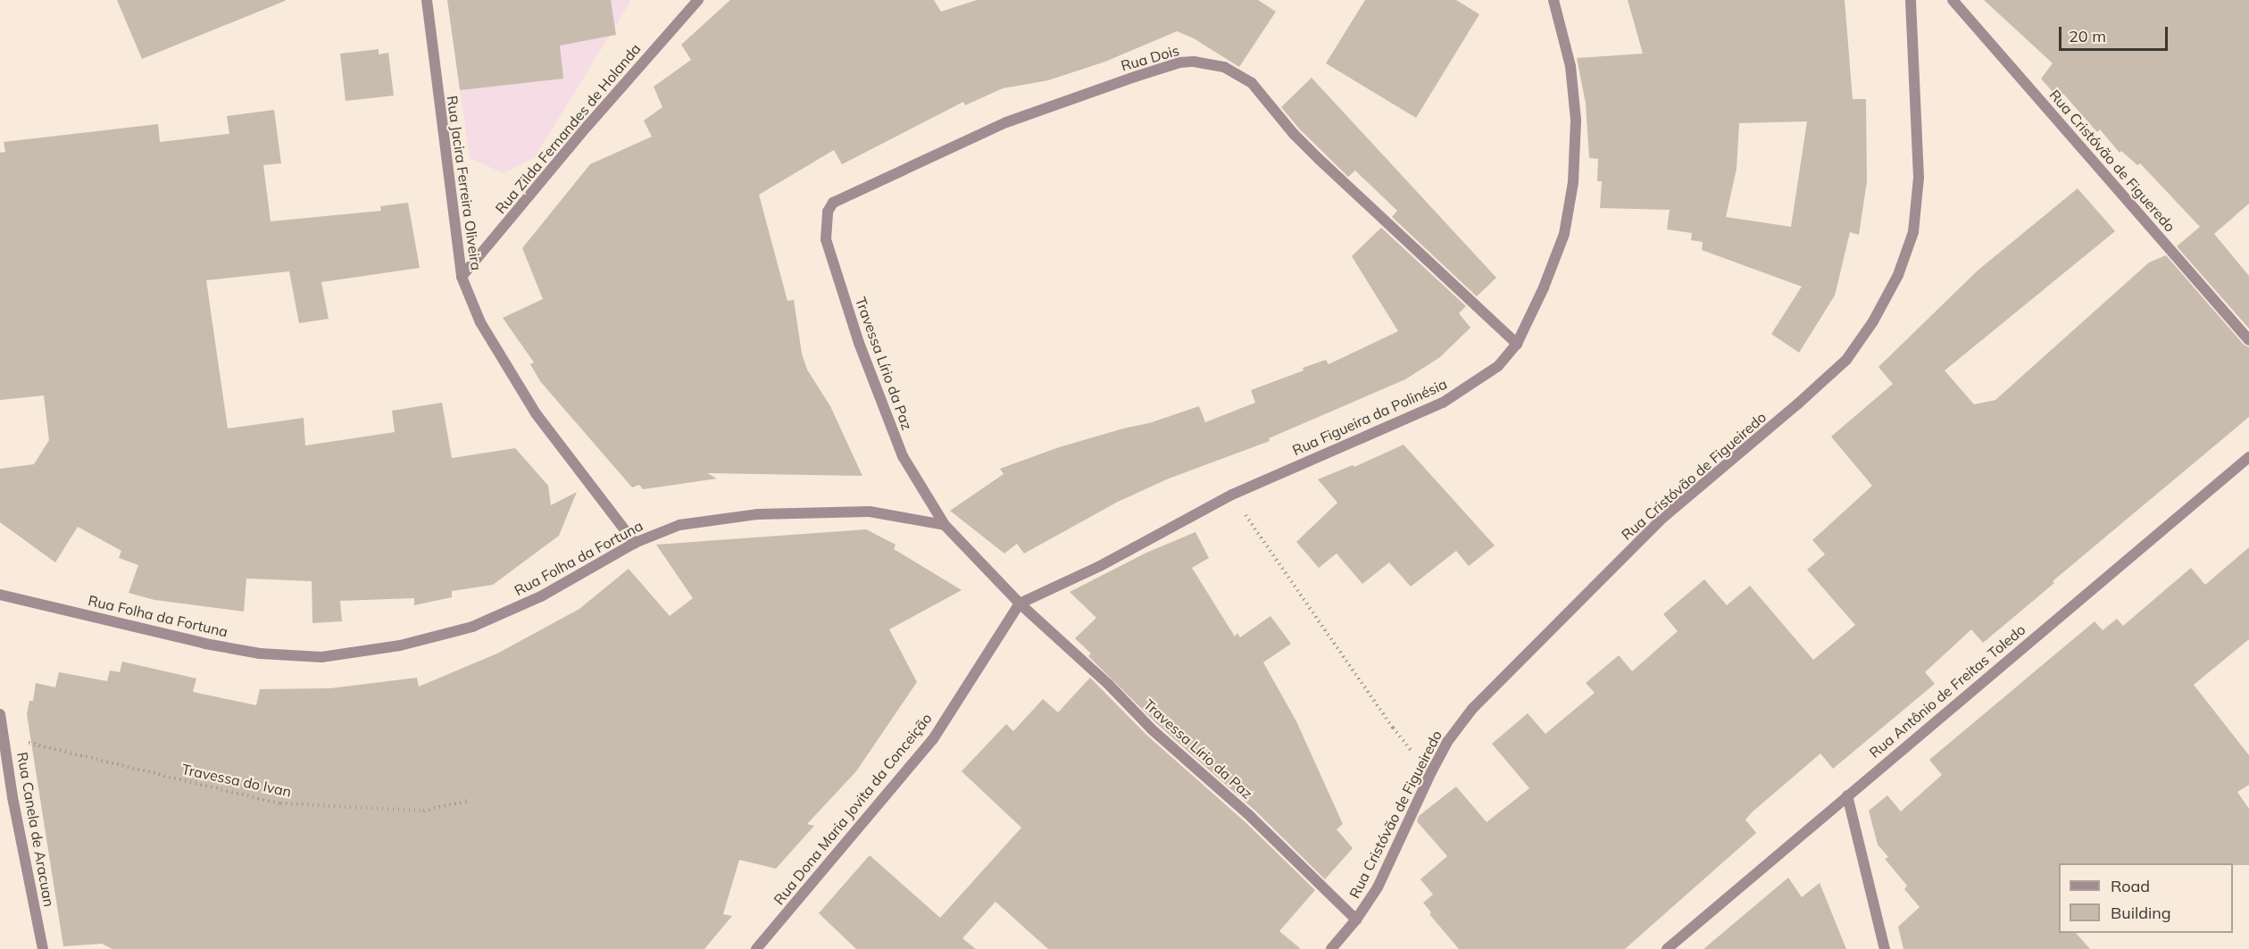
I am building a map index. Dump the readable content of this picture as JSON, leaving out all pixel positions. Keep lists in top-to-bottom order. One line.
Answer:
{"streets":{"street":["Rua Dois","Rua Zilda Fernandes de Holanda","Rua Cristóvão de Figueredo","Rua Jacira Ferreira Oliveira","Travessa Lírio da Paz","Rua Figueira da Polinésia","Rua Cristóvão de Figueiredo","Rua Folha da Fortuna","Rua Antônio de Freitas Toledo","Rua Dona Maria Jovita da Conceição","Rua Canela de Aracuan"],"path":["Travessa do Ivan"]},"crossings":[["Rua Dois","Travessa Lírio da Paz"],["Rua Dois","Rua Figueira da Polinésia"],["Rua Zilda Fernandes de Holanda","Rua Jacira Ferreira Oliveira"],["Rua Jacira Ferreira Oliveira","Rua Folha da Fortuna"],["Travessa Lírio da Paz","Rua Figueira da Polinésia"],["Travessa Lírio da Paz","Rua Cristóvão de Figueiredo"],["Travessa Lírio da Paz","Rua Folha da Fortuna"],["Travessa Lírio da Paz","Rua Dona Maria Jovita da Conceição"],["Rua Figueira da Polinésia","Rua Dona Maria Jovita da Conceição"],["Travessa do Ivan","Rua Canela de Aracuan"]],"legend":["Road","Building"],"scale_bar":"20 m"}
